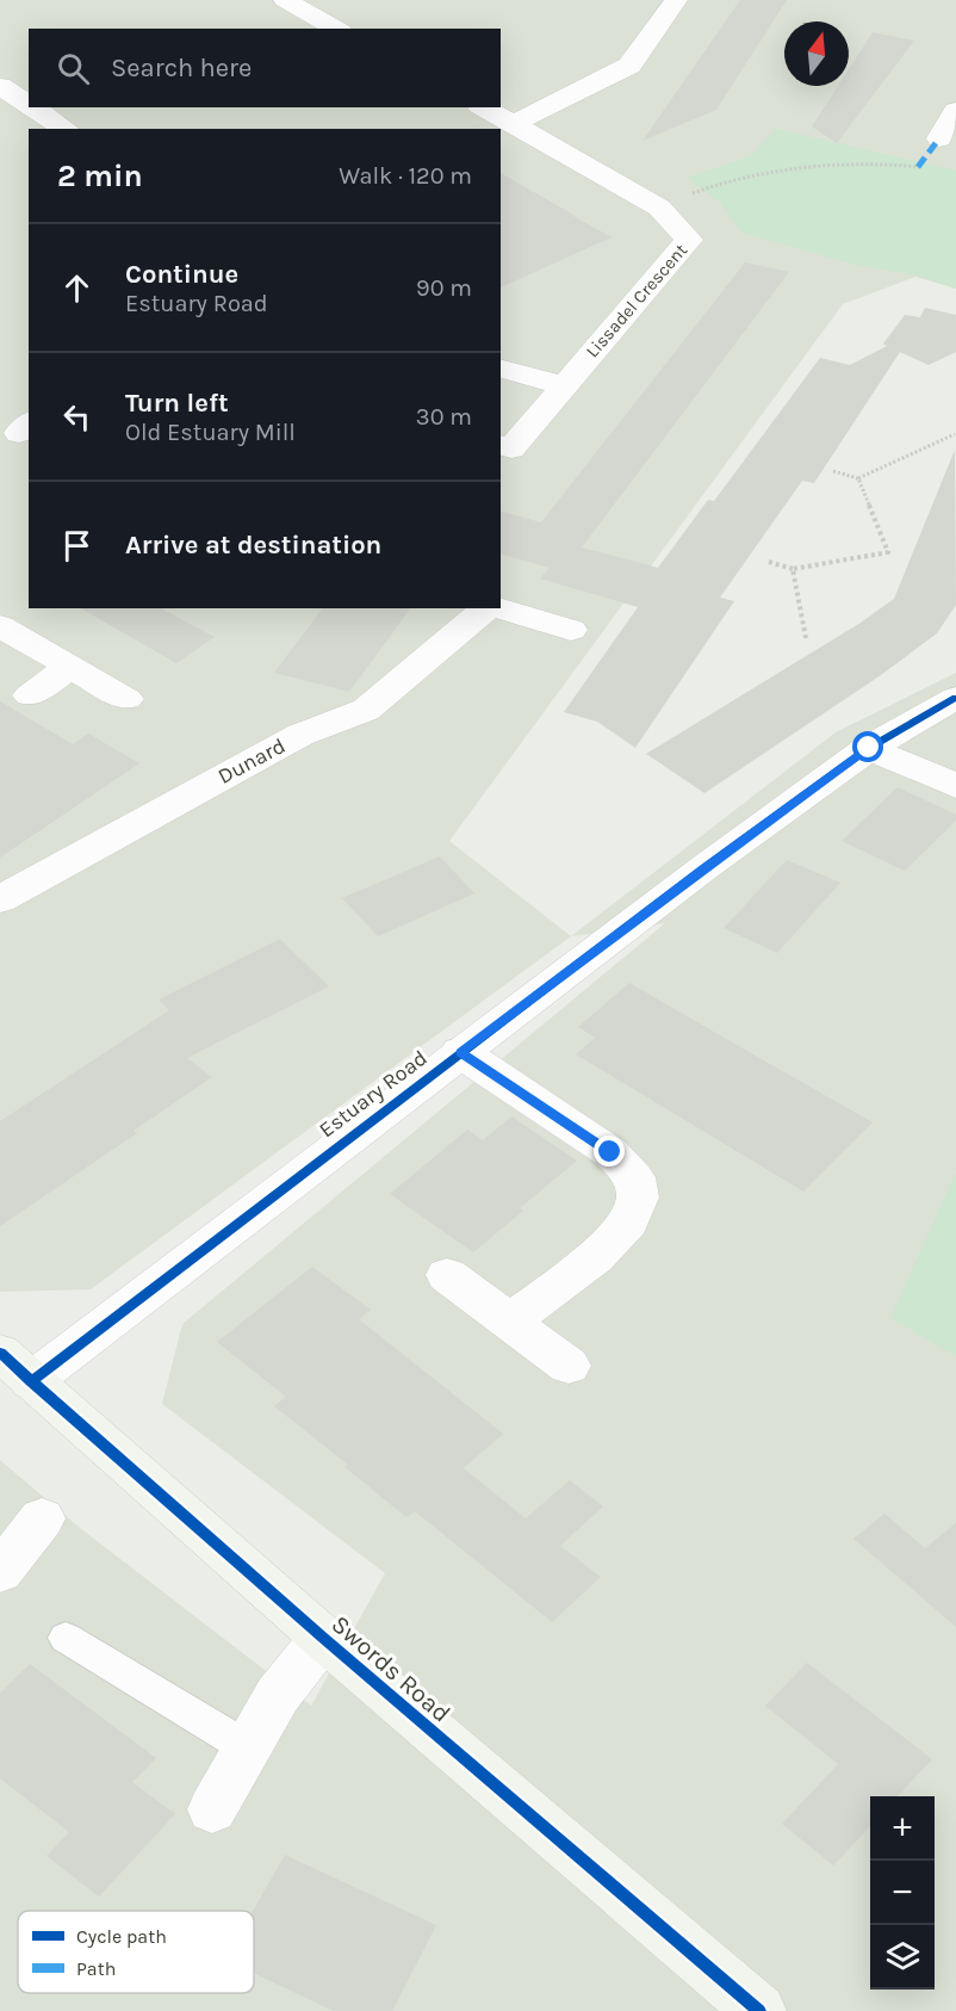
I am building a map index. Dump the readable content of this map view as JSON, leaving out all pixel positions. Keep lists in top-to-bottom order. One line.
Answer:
{"streets":{"main road":["Swords Road"],"street":["Lissadel Crescent","Dunard","Estuary Road"]},"crossings":[["Estuary Road","Swords Road"]],"legend":["Cycle path","Path"],"north":"top","page":{"search":"Search here","heading":["2 min","Walk · 120 m"],"list":[["Continue","Estuary Road","90 m"],["Turn left","Old Estuary Mill","30 m"],"Arrive at destination"],"map_buttons":["+","−"]}}
